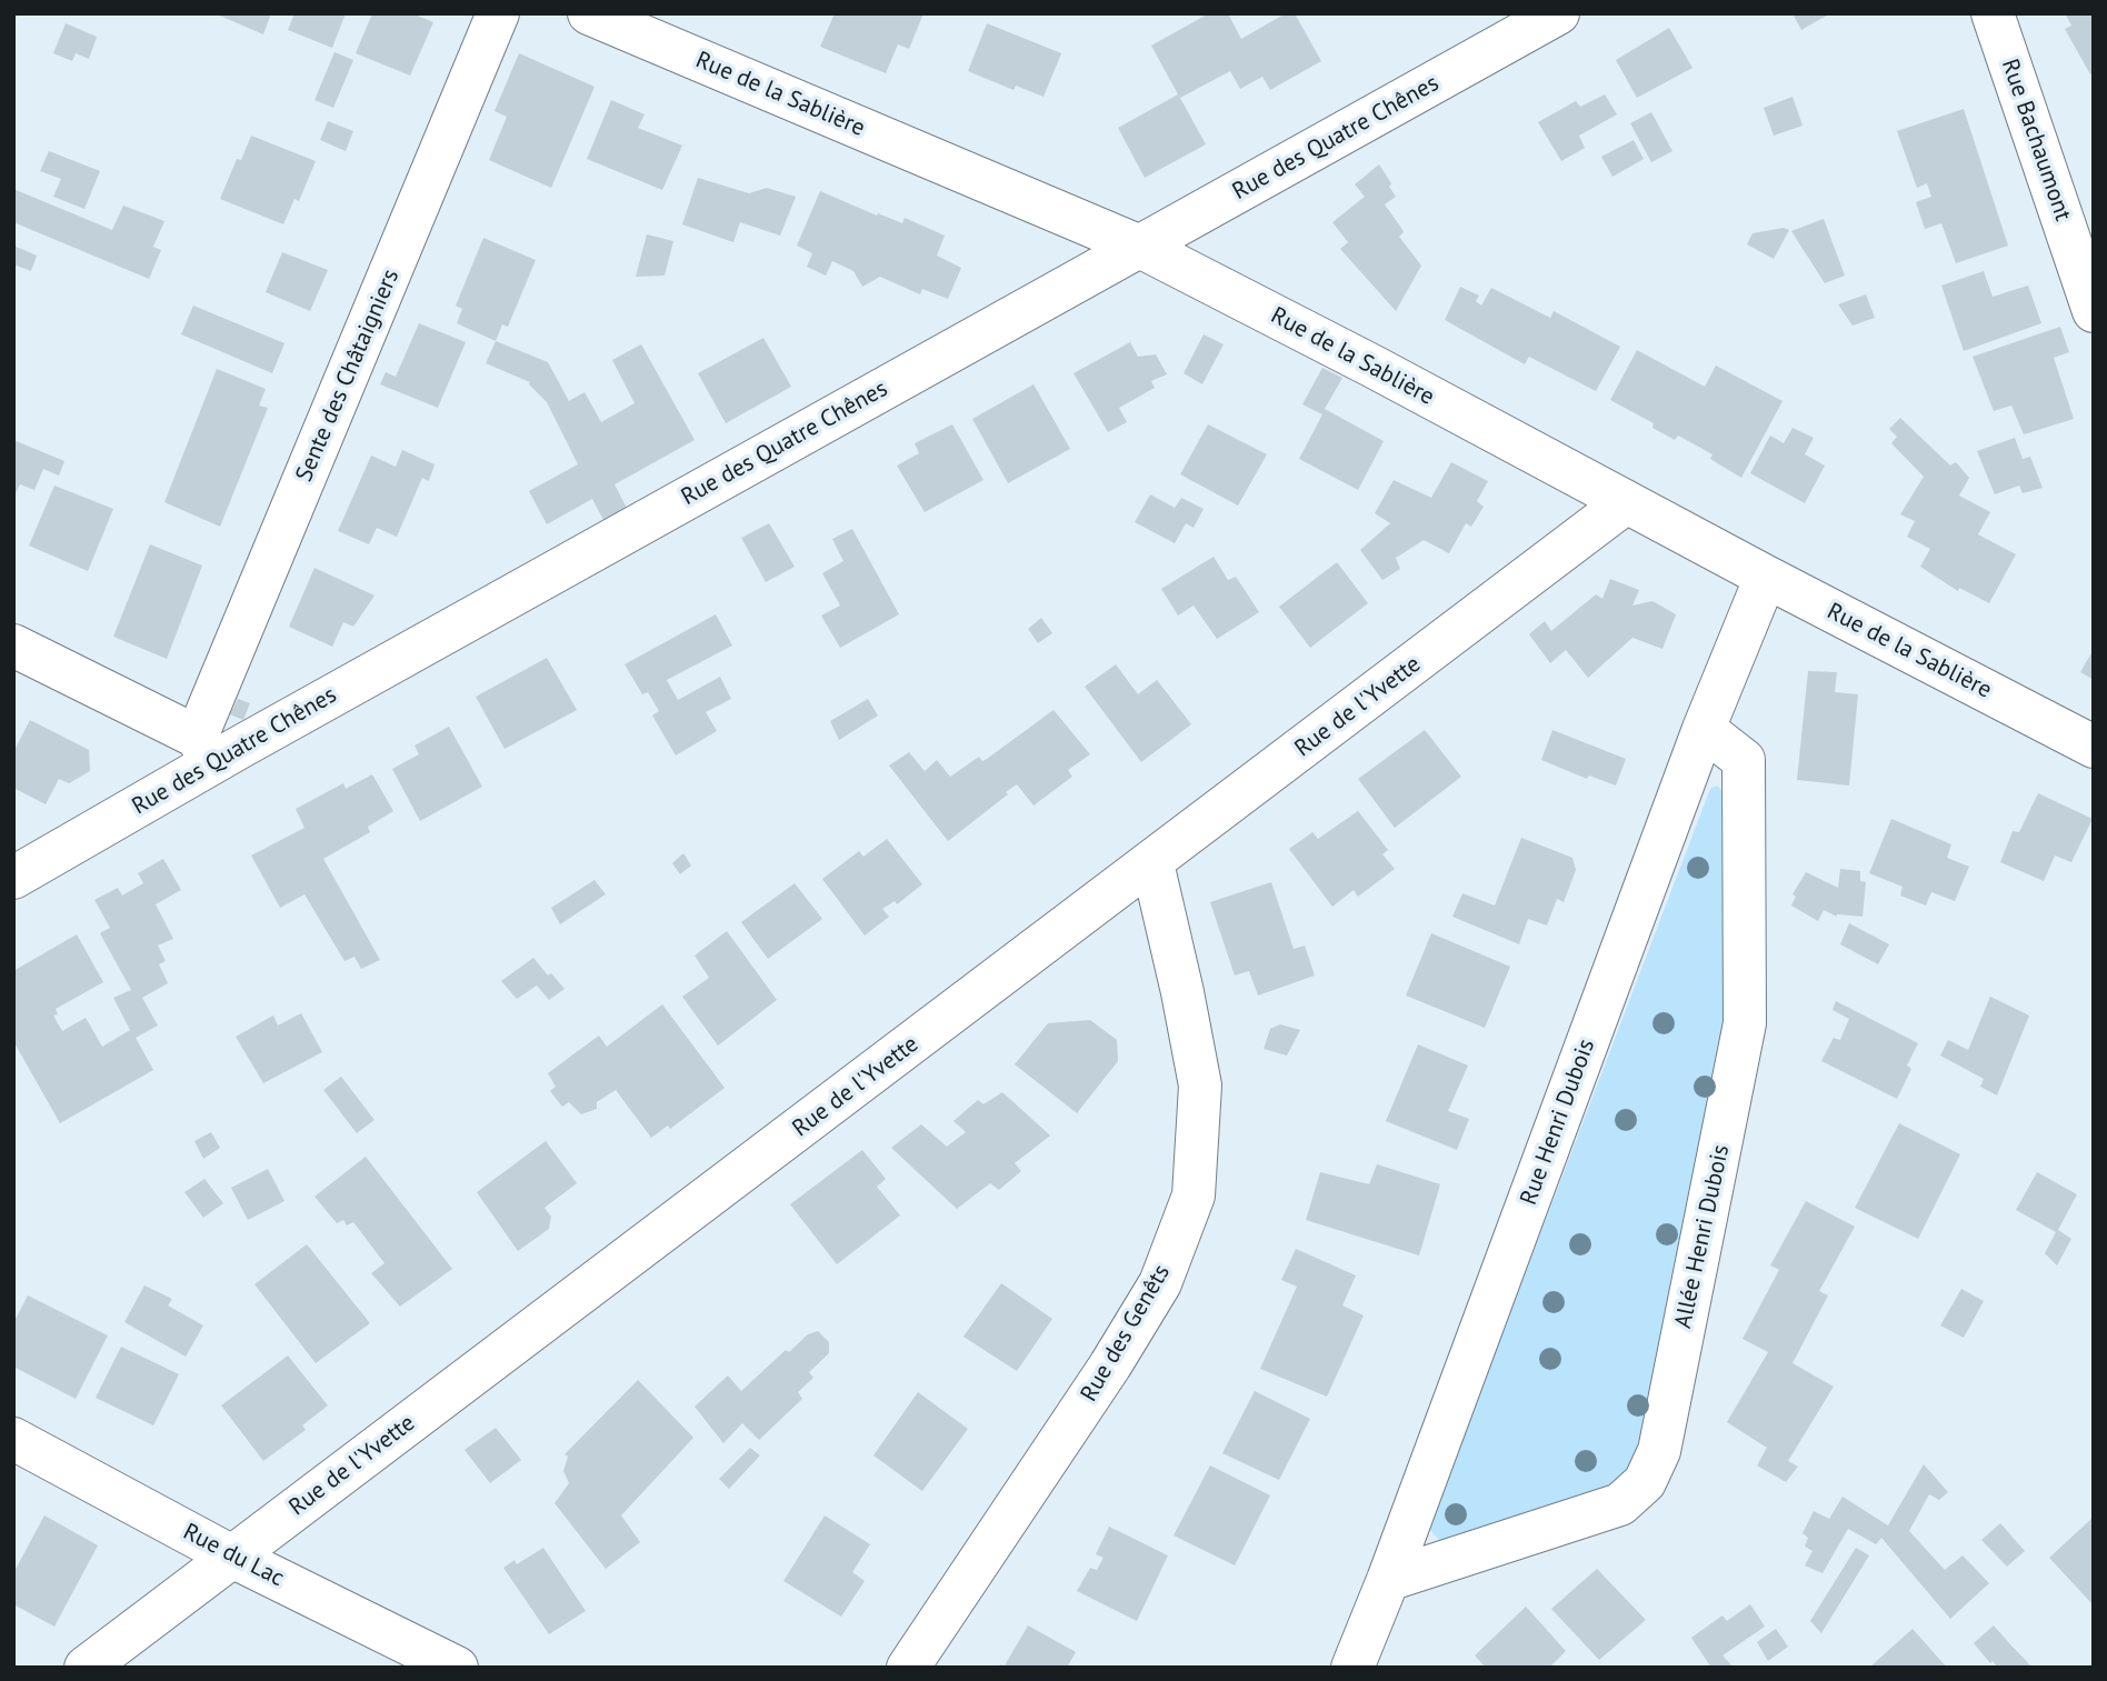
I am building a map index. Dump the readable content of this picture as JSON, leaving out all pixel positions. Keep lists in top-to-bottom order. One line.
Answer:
{"streets":{"street":["Rue de la Sablière","Rue des Quatre Chênes","Rue Bachaumont","Sente des Châtaigniers","Rue de l'Yvette","Rue Henri Dubois","Allée Henri Dubois","Rue des Genêts","Rue du Lac"]},"crossings":[["Rue de la Sablière","Rue des Quatre Chênes"],["Rue de la Sablière","Rue de l'Yvette"],["Rue de la Sablière","Rue Henri Dubois"],["Rue des Quatre Chênes","Sente des Châtaigniers"],["Rue de l'Yvette","Rue des Genêts"],["Rue de l'Yvette","Rue du Lac"],["Rue Henri Dubois","Allée Henri Dubois"]]}
